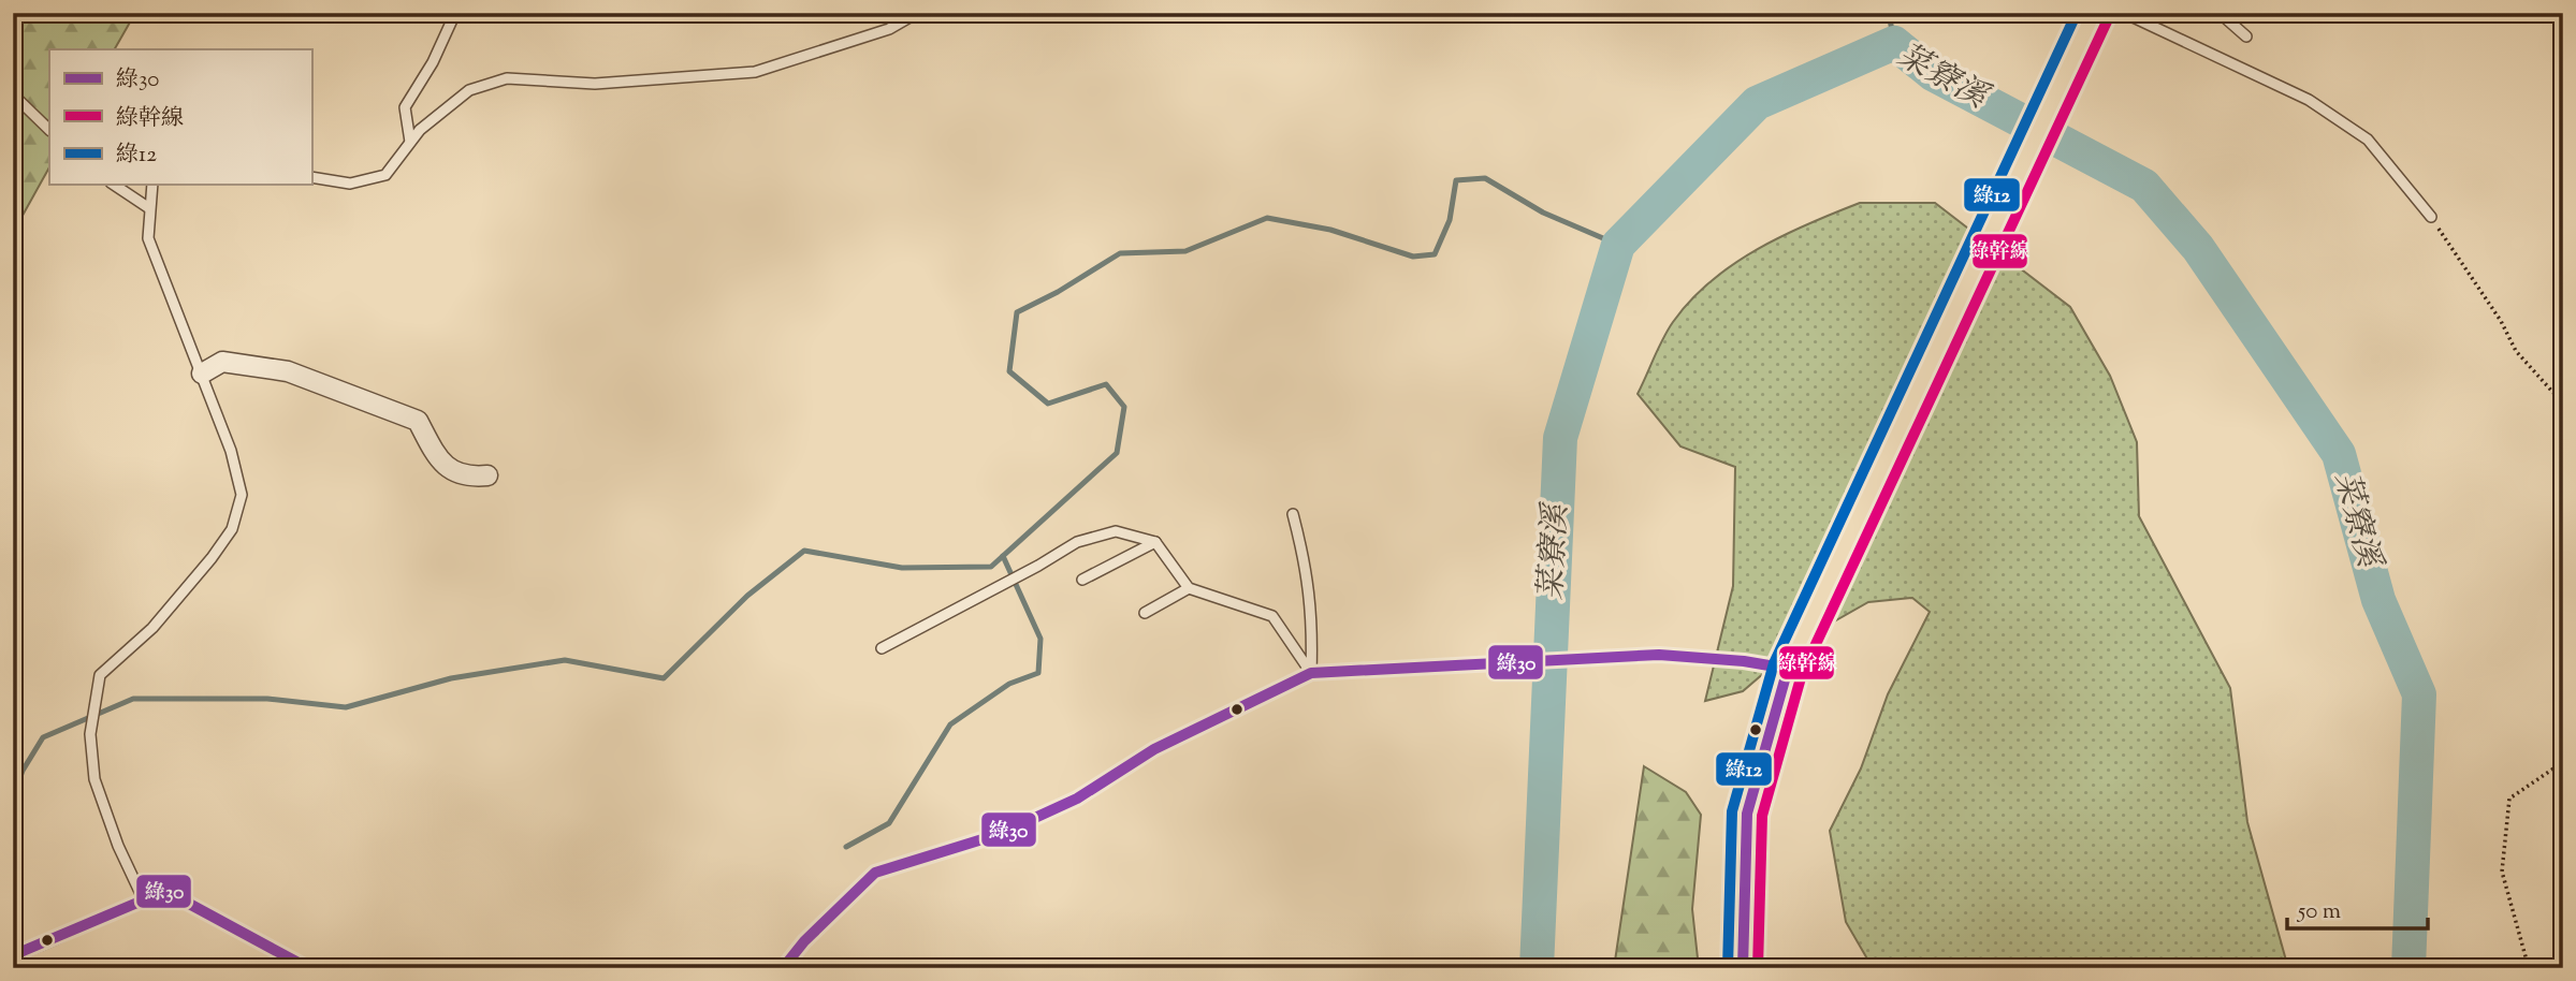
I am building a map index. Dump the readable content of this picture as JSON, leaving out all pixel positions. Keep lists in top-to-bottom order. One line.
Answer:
{"water":["菜竂溪"],"lines":["transit line 綠12","transit line 綠幹線","transit line 綠30"],"legend":["綠30","綠幹線","綠12"],"scale_bar":"50 m"}
